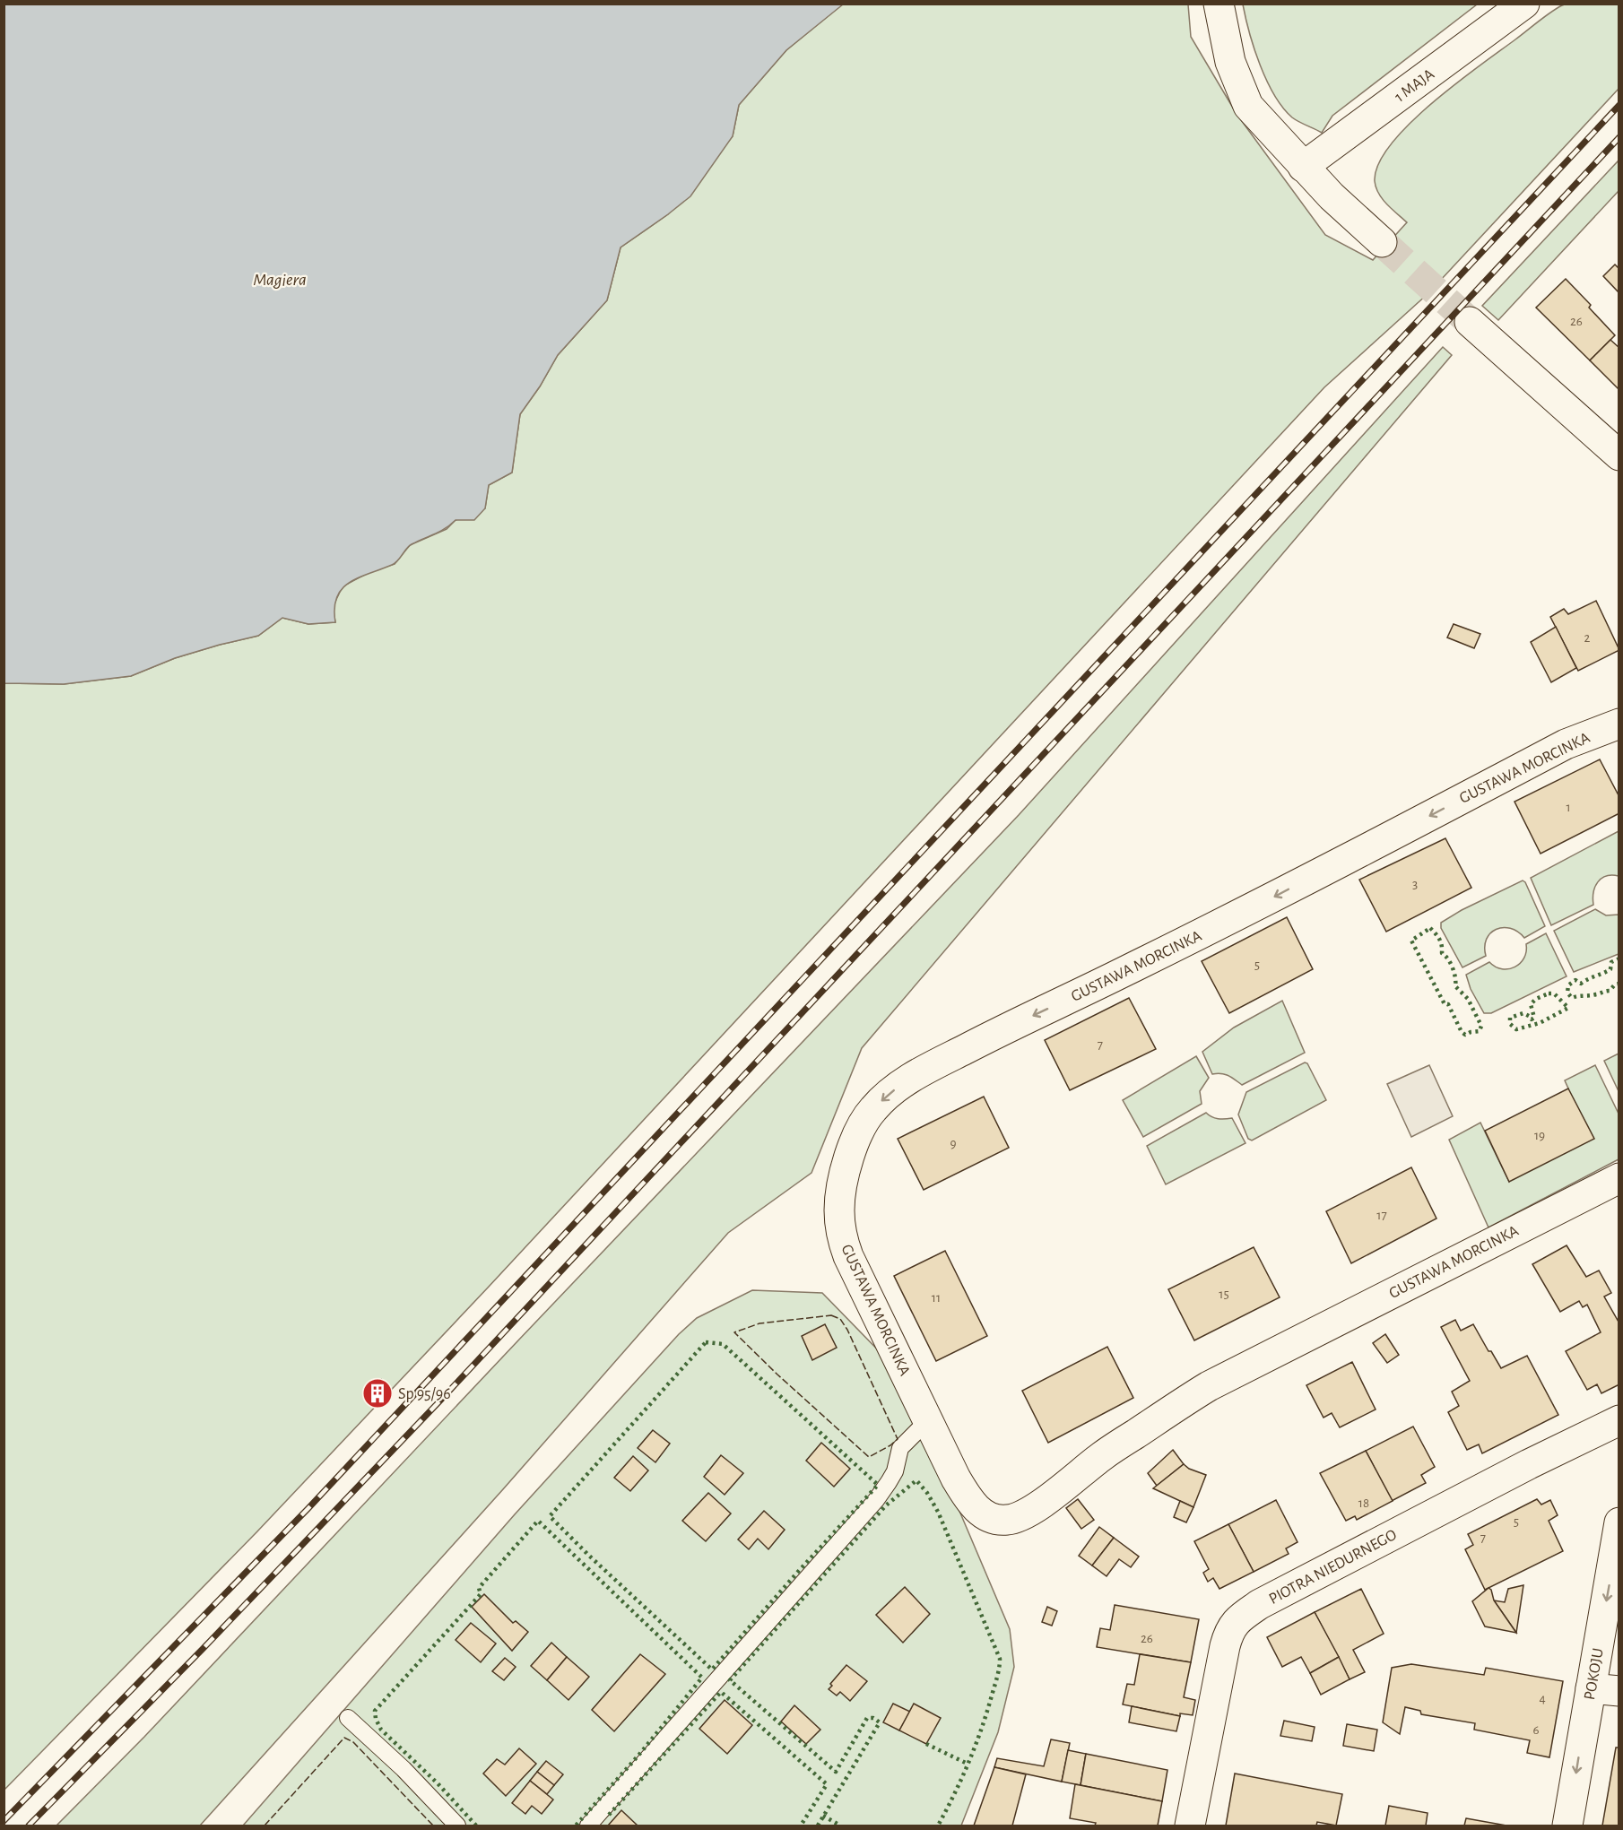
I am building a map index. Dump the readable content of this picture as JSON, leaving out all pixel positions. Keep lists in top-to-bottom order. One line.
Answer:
{"streets":{"street":["1 MAJA","GUSTAWA MORCINKA","PIOTRA NIEDURNEGO","POKOJU"]},"one_way":["GUSTAWA MORCINKA","POKOJU"],"water":["Magiera"],"places":{"building":["Sp 95/96"]},"house_numbers":["26","2","1","3","5","7","19","9","17","15","11","18","5","7","26","4","6"]}
